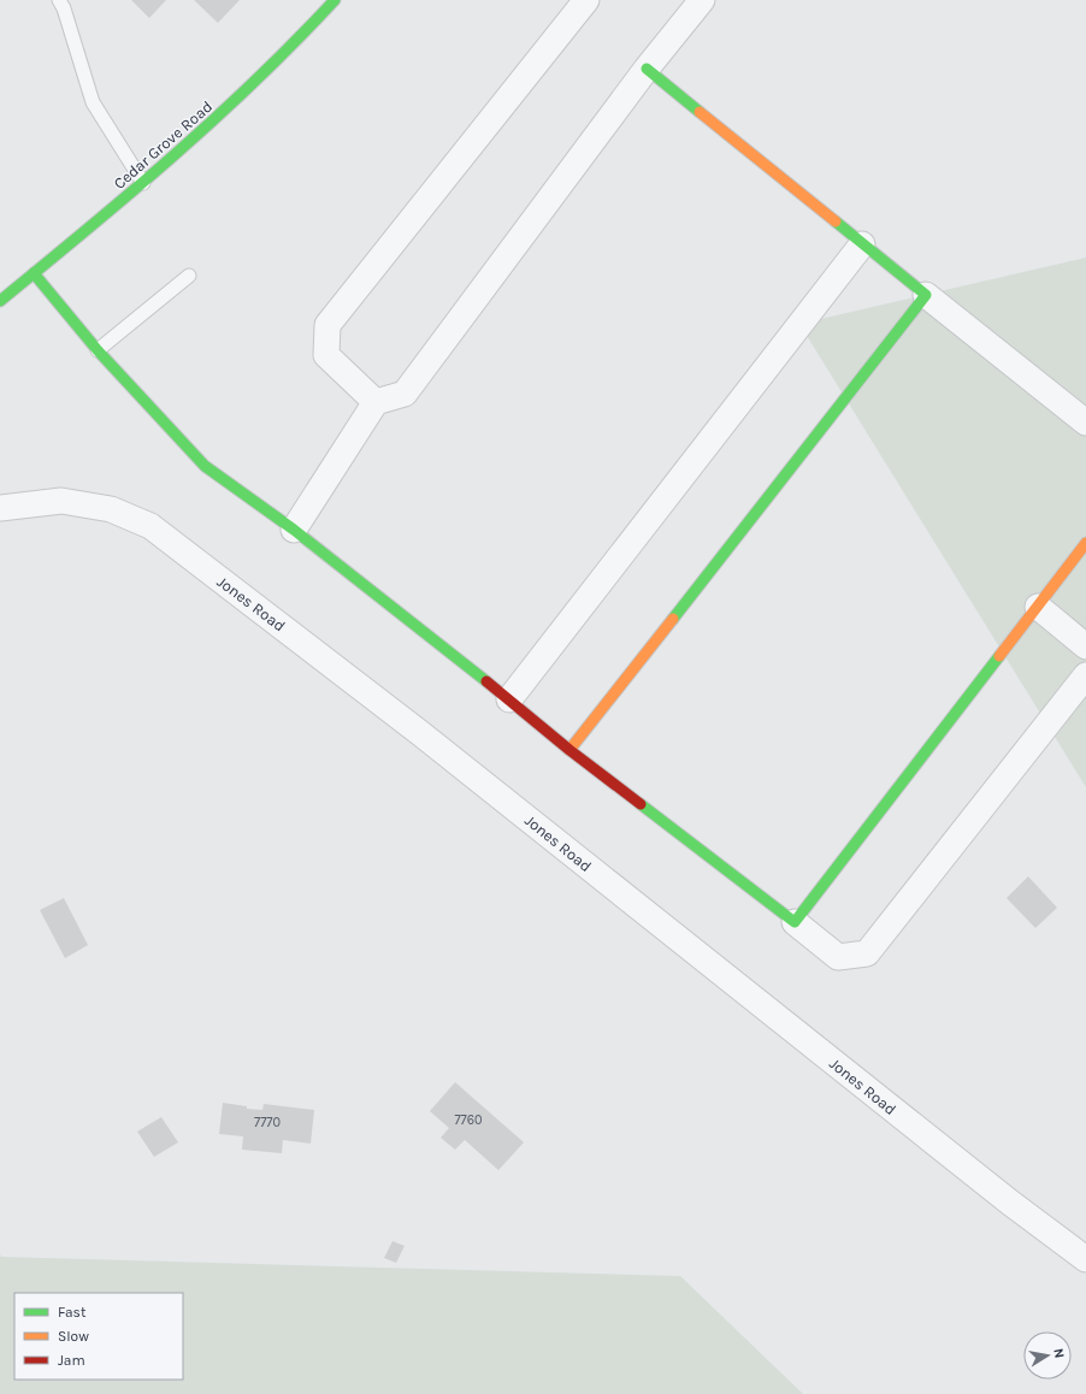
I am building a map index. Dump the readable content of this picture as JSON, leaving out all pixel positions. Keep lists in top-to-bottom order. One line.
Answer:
{"streets":{"street":["Cedar Grove Road","Jones Road"]},"house_numbers":["7760","7770"],"legend":["Fast","Slow","Jam"],"north":"right"}
